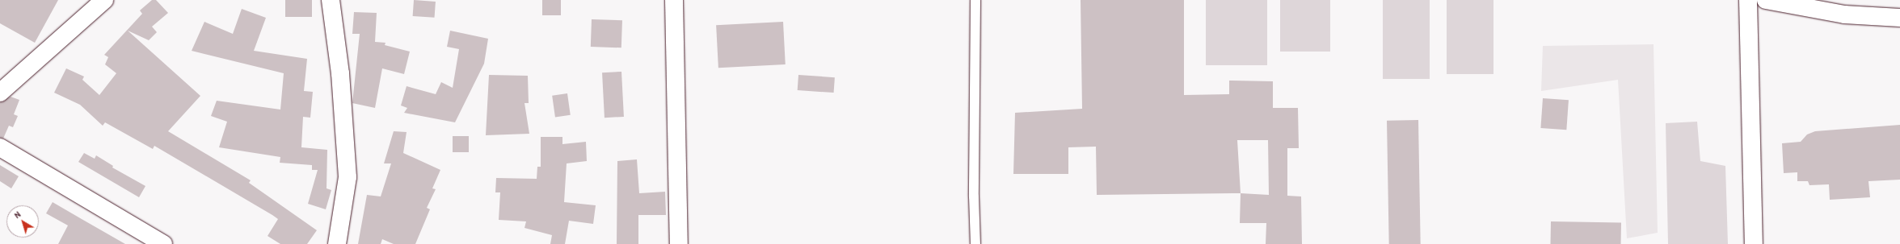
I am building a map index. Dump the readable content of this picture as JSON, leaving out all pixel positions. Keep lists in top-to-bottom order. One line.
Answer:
{"north":"top left"}
